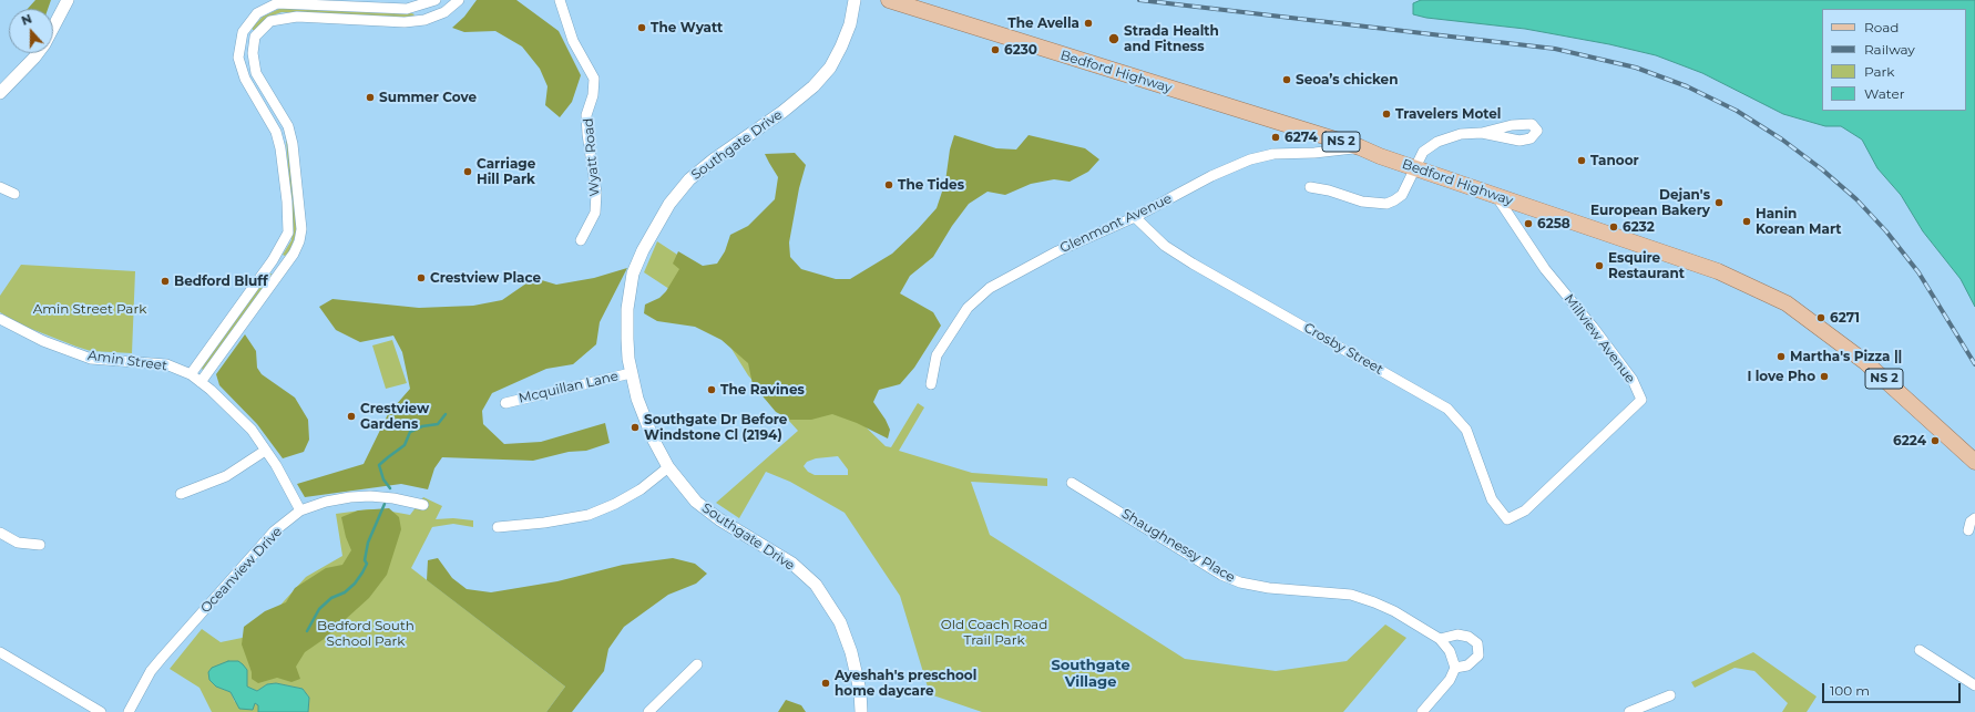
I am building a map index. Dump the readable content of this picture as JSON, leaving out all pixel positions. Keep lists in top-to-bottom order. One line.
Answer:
{"streets":{"main road":["Bedford Highway","NS 2"],"street":["Southgate Drive","Wyatt Road","Glenmont Avenue","Millview Avenue","Crosby Street","Amin Street","Mcquillan Lane","Shaughnessy Place","Oceanview Drive"]},"crossings":[["Bedford Highway","Glenmont Avenue"],["Bedford Highway","Millview Avenue"],["Southgate Drive","Mcquillan Lane"],["Glenmont Avenue","Crosby Street"],["Millview Avenue","Crosby Street"],["Amin Street","Oceanview Drive"]],"districts":["Southgate Village"],"parks":["Amin Street Park","Old Coach Road Trail Park","Bedford South School Park"],"places":["The Avella","The Wyatt","Strada Health and Fitness","6230","Seoa’s chicken","Summer Cove","Travelers Motel","6274","Tanoor","Carriage Hill Park","The Tides","Dejan's European Bakery","Hanin Korean Mart","6258","6232","Esquire Restaurant","Crestview Place","Bedford Bluff","6271","Martha's Pizza ||","I love Pho","The Ravines","Crestview Gardens","Southgate Dr Before Windstone Cl (2194)","6224","Ayeshah's preschool home daycare"],"legend":["Road","Railway","Park","Water"],"scale_bar":"100 m","north":"top"}
